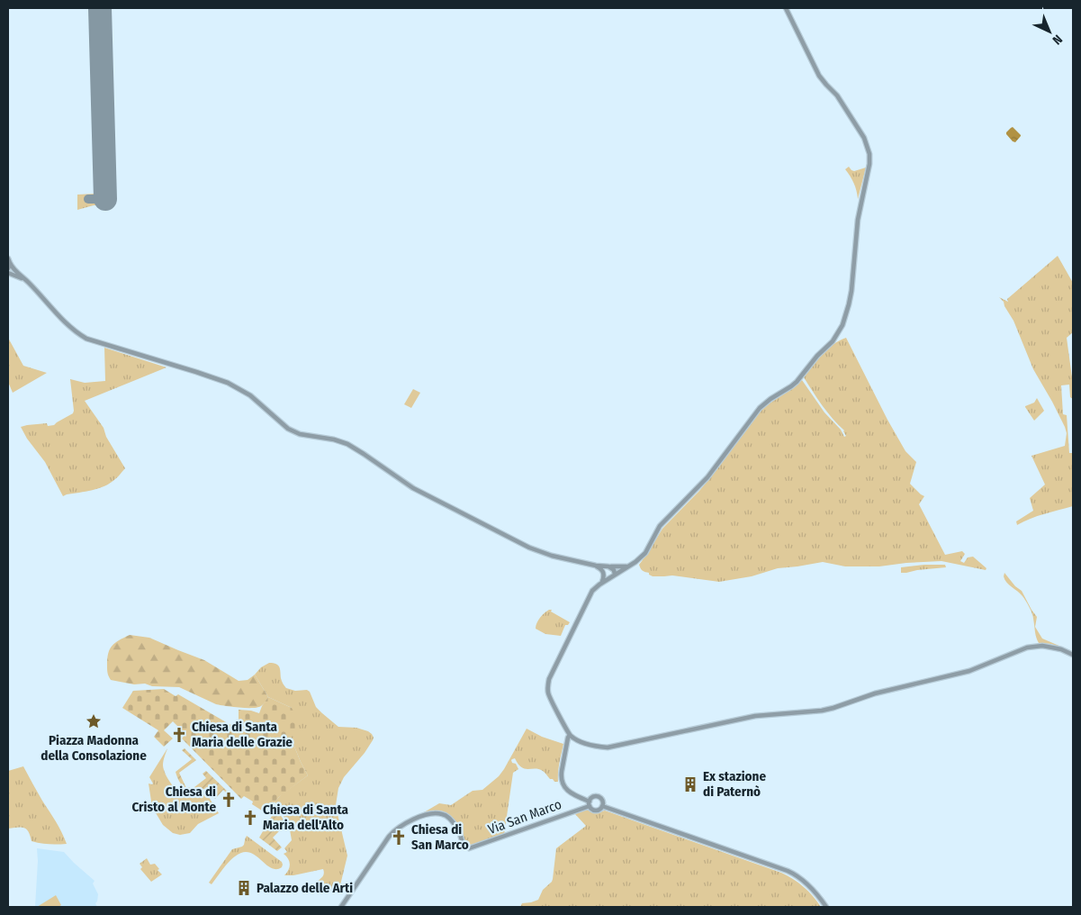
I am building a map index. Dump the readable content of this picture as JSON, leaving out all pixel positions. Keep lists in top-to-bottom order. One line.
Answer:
{"streets":{"street":["Via San Marco"]},"places":{"place":["Piazza Madonna della Consolazione"],"church":["Chiesa di Santa Maria delle Grazie","Chiesa di Cristo al Monte","Chiesa di Santa Maria dell'Alto","Chiesa di San Marco"],"building":["Ex stazione di Paternò","Palazzo delle Arti"]},"north":"bottom right"}
